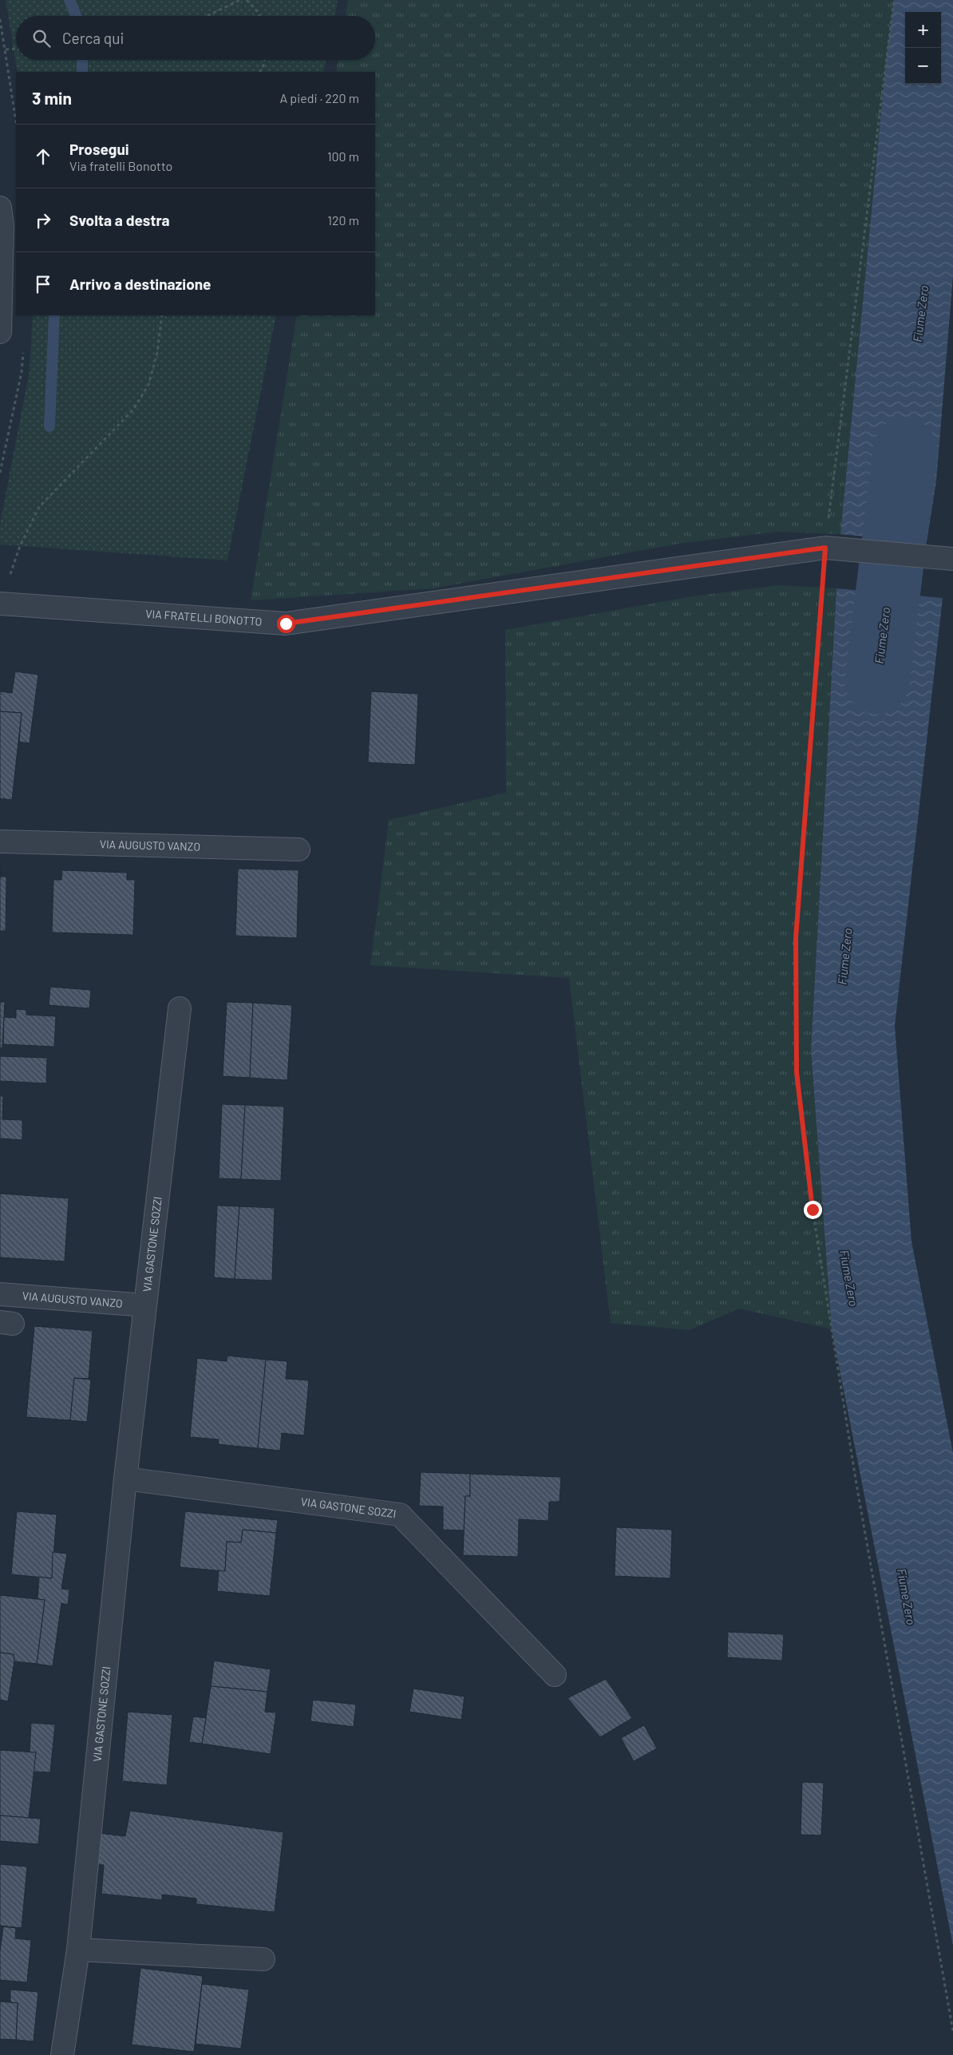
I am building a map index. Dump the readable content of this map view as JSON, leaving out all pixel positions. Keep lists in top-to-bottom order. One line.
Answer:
{"streets":{"street":["VIA FRATELLI BONOTTO","VIA AUGUSTO VANZO","VIA GASTONE SOZZI"]},"crossings":[["VIA AUGUSTO VANZO","VIA GASTONE SOZZI"]],"water":["Fiume Zero"],"page":{"map_buttons":["+","−"],"search":"Cerca qui","heading":["3 min","A piedi · 220 m"],"list":[["Prosegui","Via fratelli Bonotto","100 m"],["Svolta a destra","120 m"],"Arrivo a destinazione"]}}
